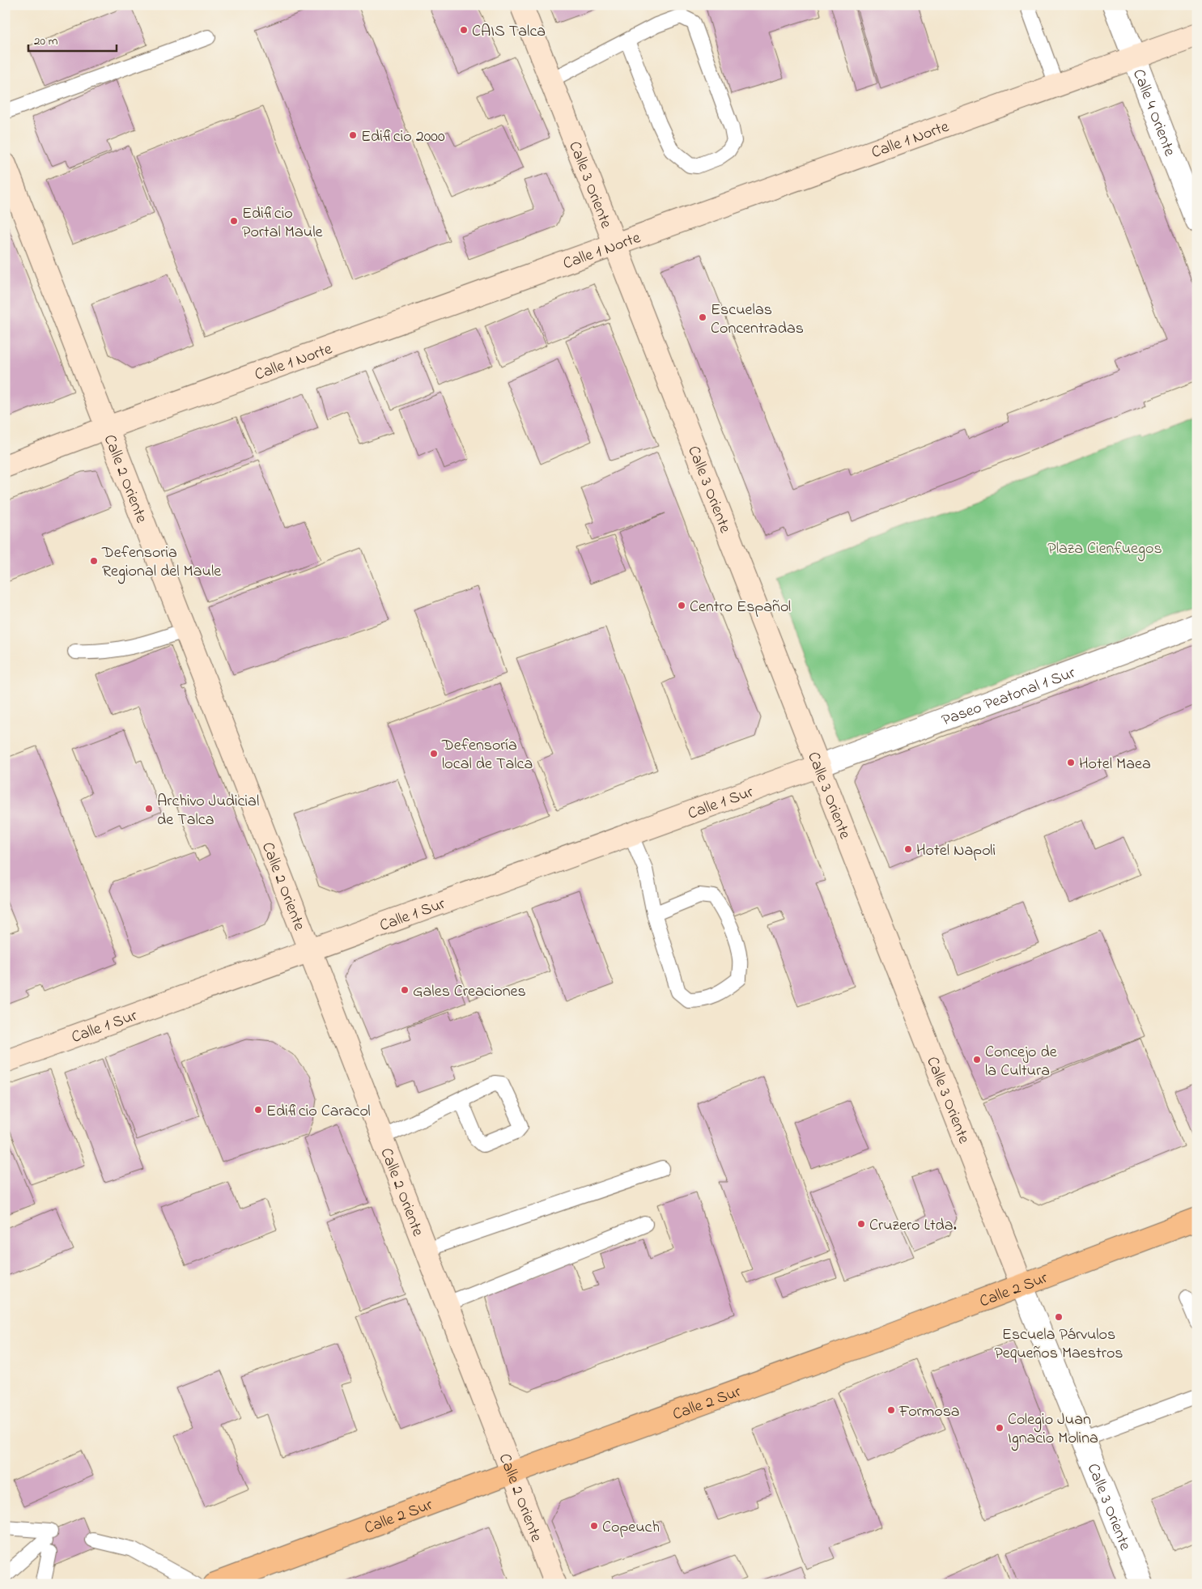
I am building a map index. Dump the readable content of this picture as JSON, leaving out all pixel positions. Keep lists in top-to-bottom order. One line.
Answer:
{"streets":{"main road":["Calle 2 Sur"],"street":["Calle 4 Oriente","Calle 1 Norte","Calle 3 Oriente","Calle 2 Oriente","Paseo Peatonal 1 Sur","Calle 1 Sur"]},"crossings":[["Calle 4 Oriente","Calle 1 Norte"],["Calle 1 Norte","Calle 3 Oriente"],["Calle 1 Norte","Calle 2 Oriente"],["Calle 3 Oriente","Paseo Peatonal 1 Sur"],["Calle 3 Oriente","Calle 1 Sur"],["Calle 3 Oriente","Calle 2 Sur"],["Calle 2 Oriente","Calle 1 Sur"],["Calle 2 Oriente","Calle 2 Sur"],["Paseo Peatonal 1 Sur","Calle 1 Sur"]],"parks":["Plaza Cienfuegos"],"places":["CAIS Talca","Edificio 2000","Edificio Portal Maule","Escuelas Concentradas","Defensoria Regional del Maule","Centro Español","Defensoría local de Talca","Hotel Maea","Archivo Judicial de Talca","Hotel Napoli","Gales Creaciones","Concejo de la Cultura","Edificio Caracol","Cruzero Ltda.","Escuela Párvulos Pequeños Maestros","Formosa","Colegio Juan Ignacio Molina","Copeuch"],"scale_bar":"20 m"}
